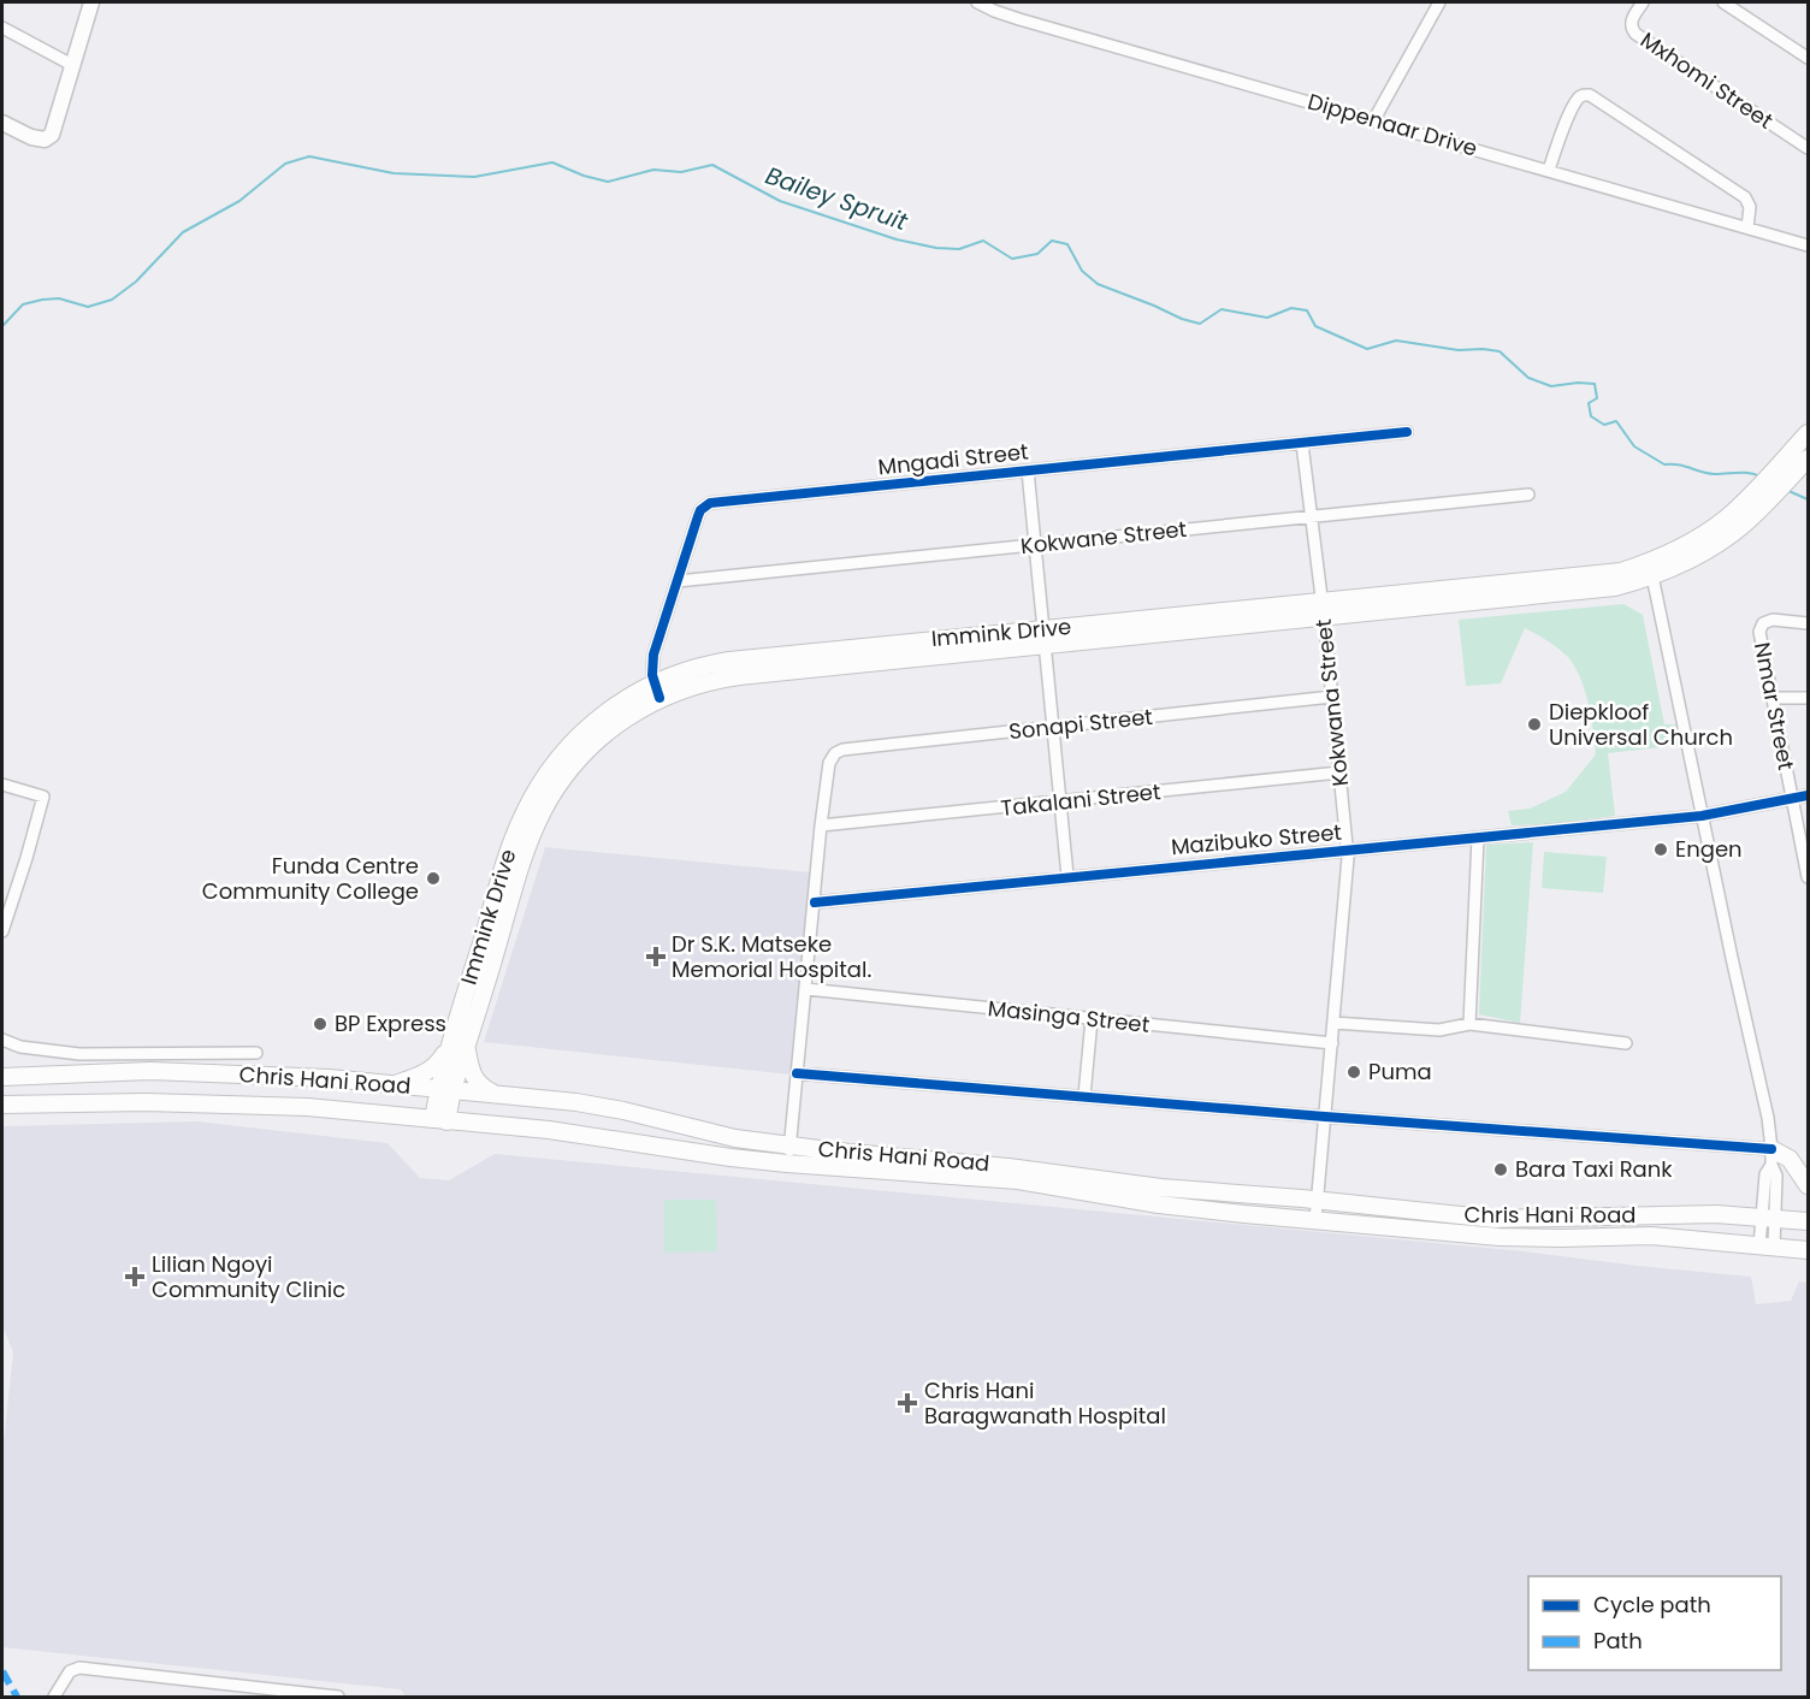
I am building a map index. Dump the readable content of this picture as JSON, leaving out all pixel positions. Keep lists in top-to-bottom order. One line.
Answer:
{"streets":{"main road":["Immink Drive","Chris Hani Road"],"street":["Mxhomi Street","Dippenaar Drive","Mngadi Street","Kokwane Street","Kokwana Street","Nmar Street","Sonapi Street","Takalani Street","Mazibuko Street","Masinga Street"]},"crossings":[["Mngadi Street","Kokwane Street"],["Mngadi Street","Immink Drive"],["Mngadi Street","Kokwana Street"],["Kokwane Street","Kokwana Street"],["Immink Drive","Kokwana Street"],["Immink Drive","Chris Hani Road"],["Kokwana Street","Sonapi Street"],["Kokwana Street","Takalani Street"],["Kokwana Street","Mazibuko Street"],["Kokwana Street","Masinga Street"],["Kokwana Street","Chris Hani Road"],["Nmar Street","Mazibuko Street"],["Sonapi Street","Takalani Street"]],"water":["Bailey Spruit"],"places":{"other":["Diepkloof Universal Church","Engen","Funda Centre Community College","BP Express","Puma","Bara Taxi Rank"],"health":["Dr S.K. Matseke Memorial Hospital.","Lilian Ngoyi Community Clinic","Chris Hani Baragwanath Hospital"]},"legend":["Cycle path","Path"]}
